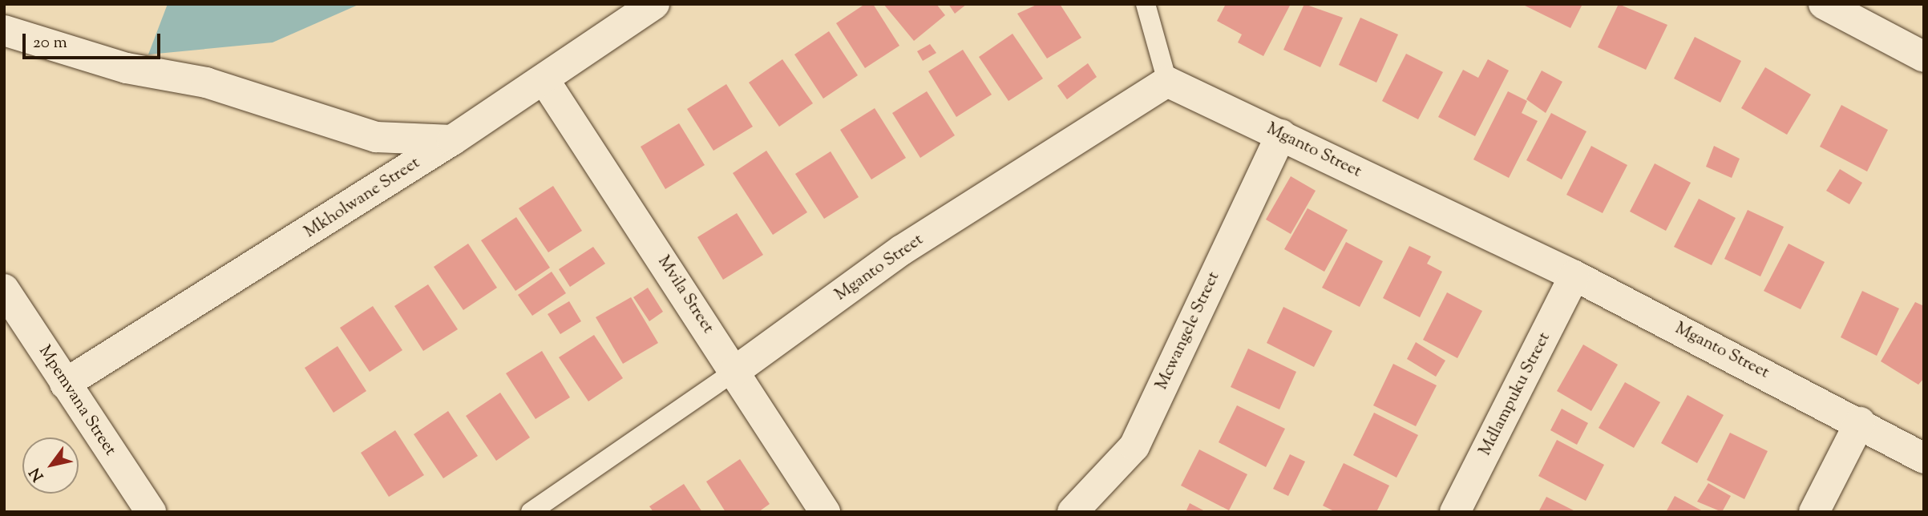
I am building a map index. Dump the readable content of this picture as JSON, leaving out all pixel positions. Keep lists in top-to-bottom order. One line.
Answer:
{"streets":{"street":["Mganto Street","Mkholwane Street","Mvila Street","Mcwangele Street","Mdlampuku Street","Mpemvana Street"]},"crossings":[["Mganto Street","Mvila Street"],["Mganto Street","Mcwangele Street"],["Mganto Street","Mdlampuku Street"],["Mkholwane Street","Mvila Street"],["Mkholwane Street","Mpemvana Street"]],"scale_bar":"20 m","north":"bottom left"}
